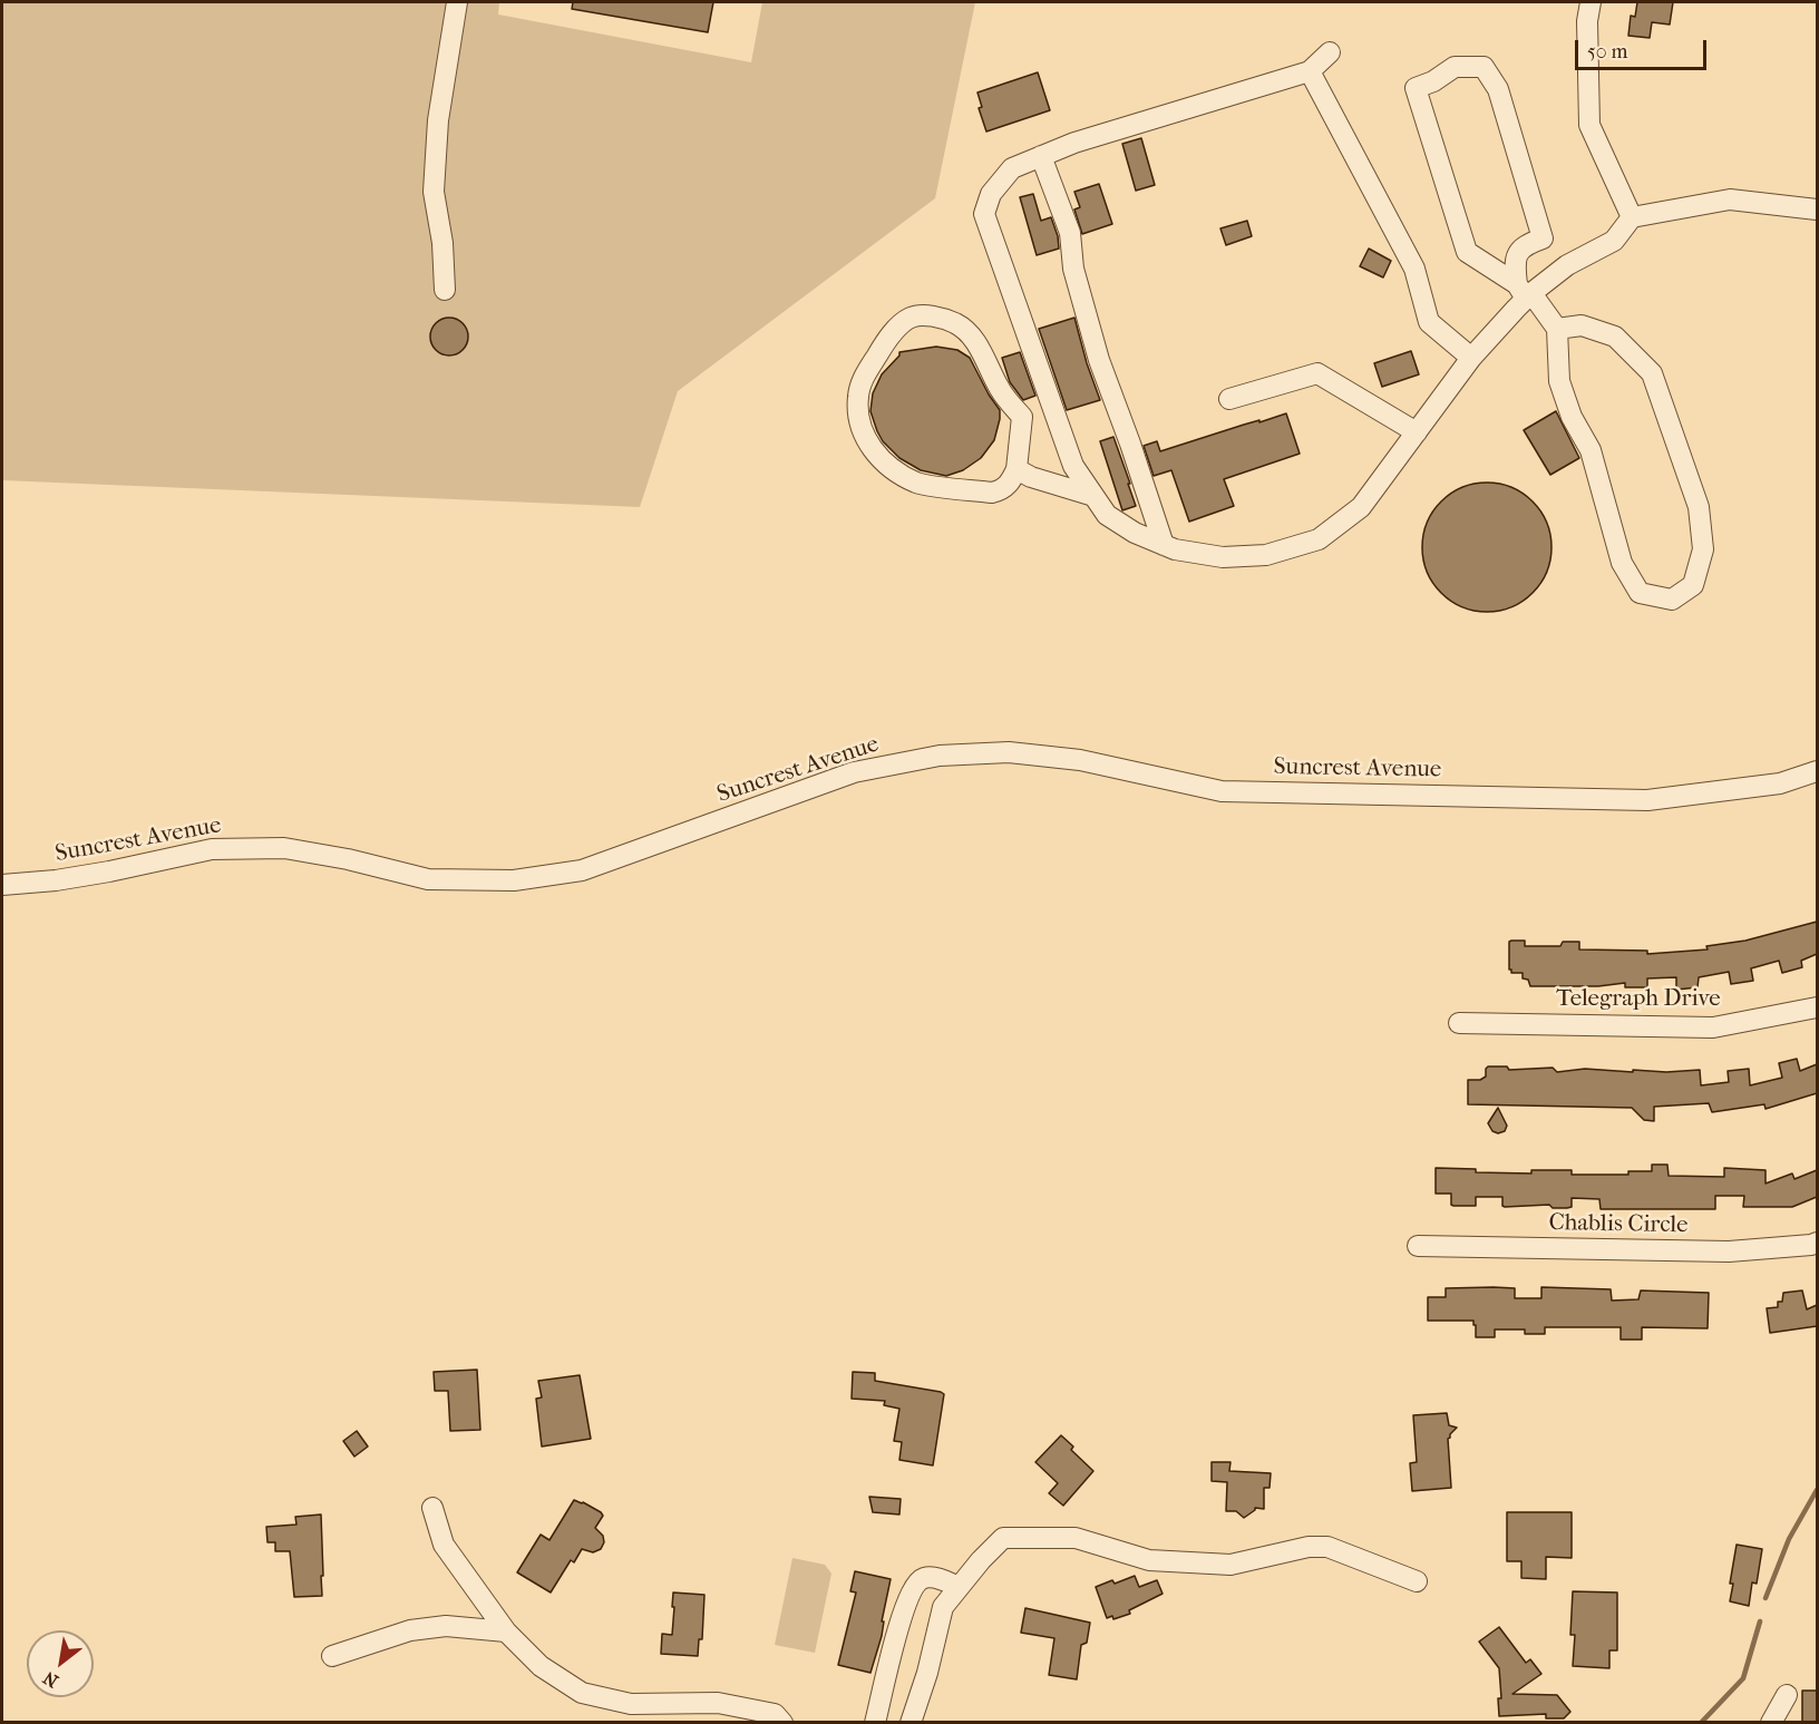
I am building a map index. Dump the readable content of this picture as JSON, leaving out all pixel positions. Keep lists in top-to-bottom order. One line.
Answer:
{"streets":{"street":["Suncrest Avenue","Telegraph Drive","Chablis Circle"]},"scale_bar":"50 m","north":"bottom left"}
